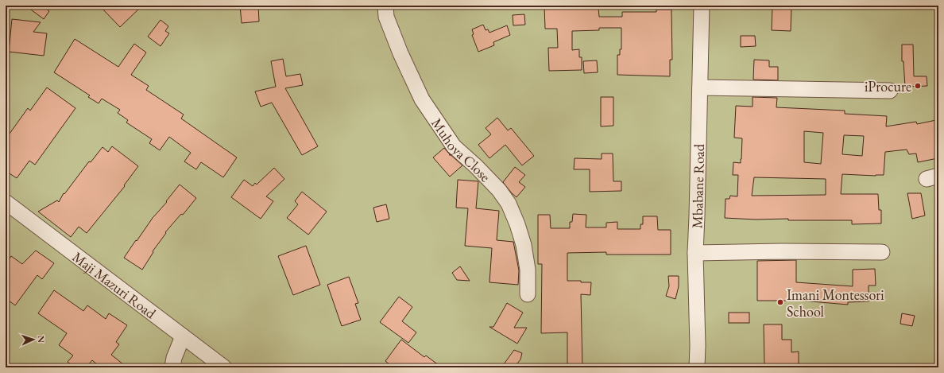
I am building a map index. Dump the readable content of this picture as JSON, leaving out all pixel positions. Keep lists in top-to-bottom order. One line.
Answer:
{"streets":{"street":["Muhoya Close","Mbabane Road","Maji Mazuri Road"]},"places":["iProcure","Imani Montessori School"],"north":"right"}
